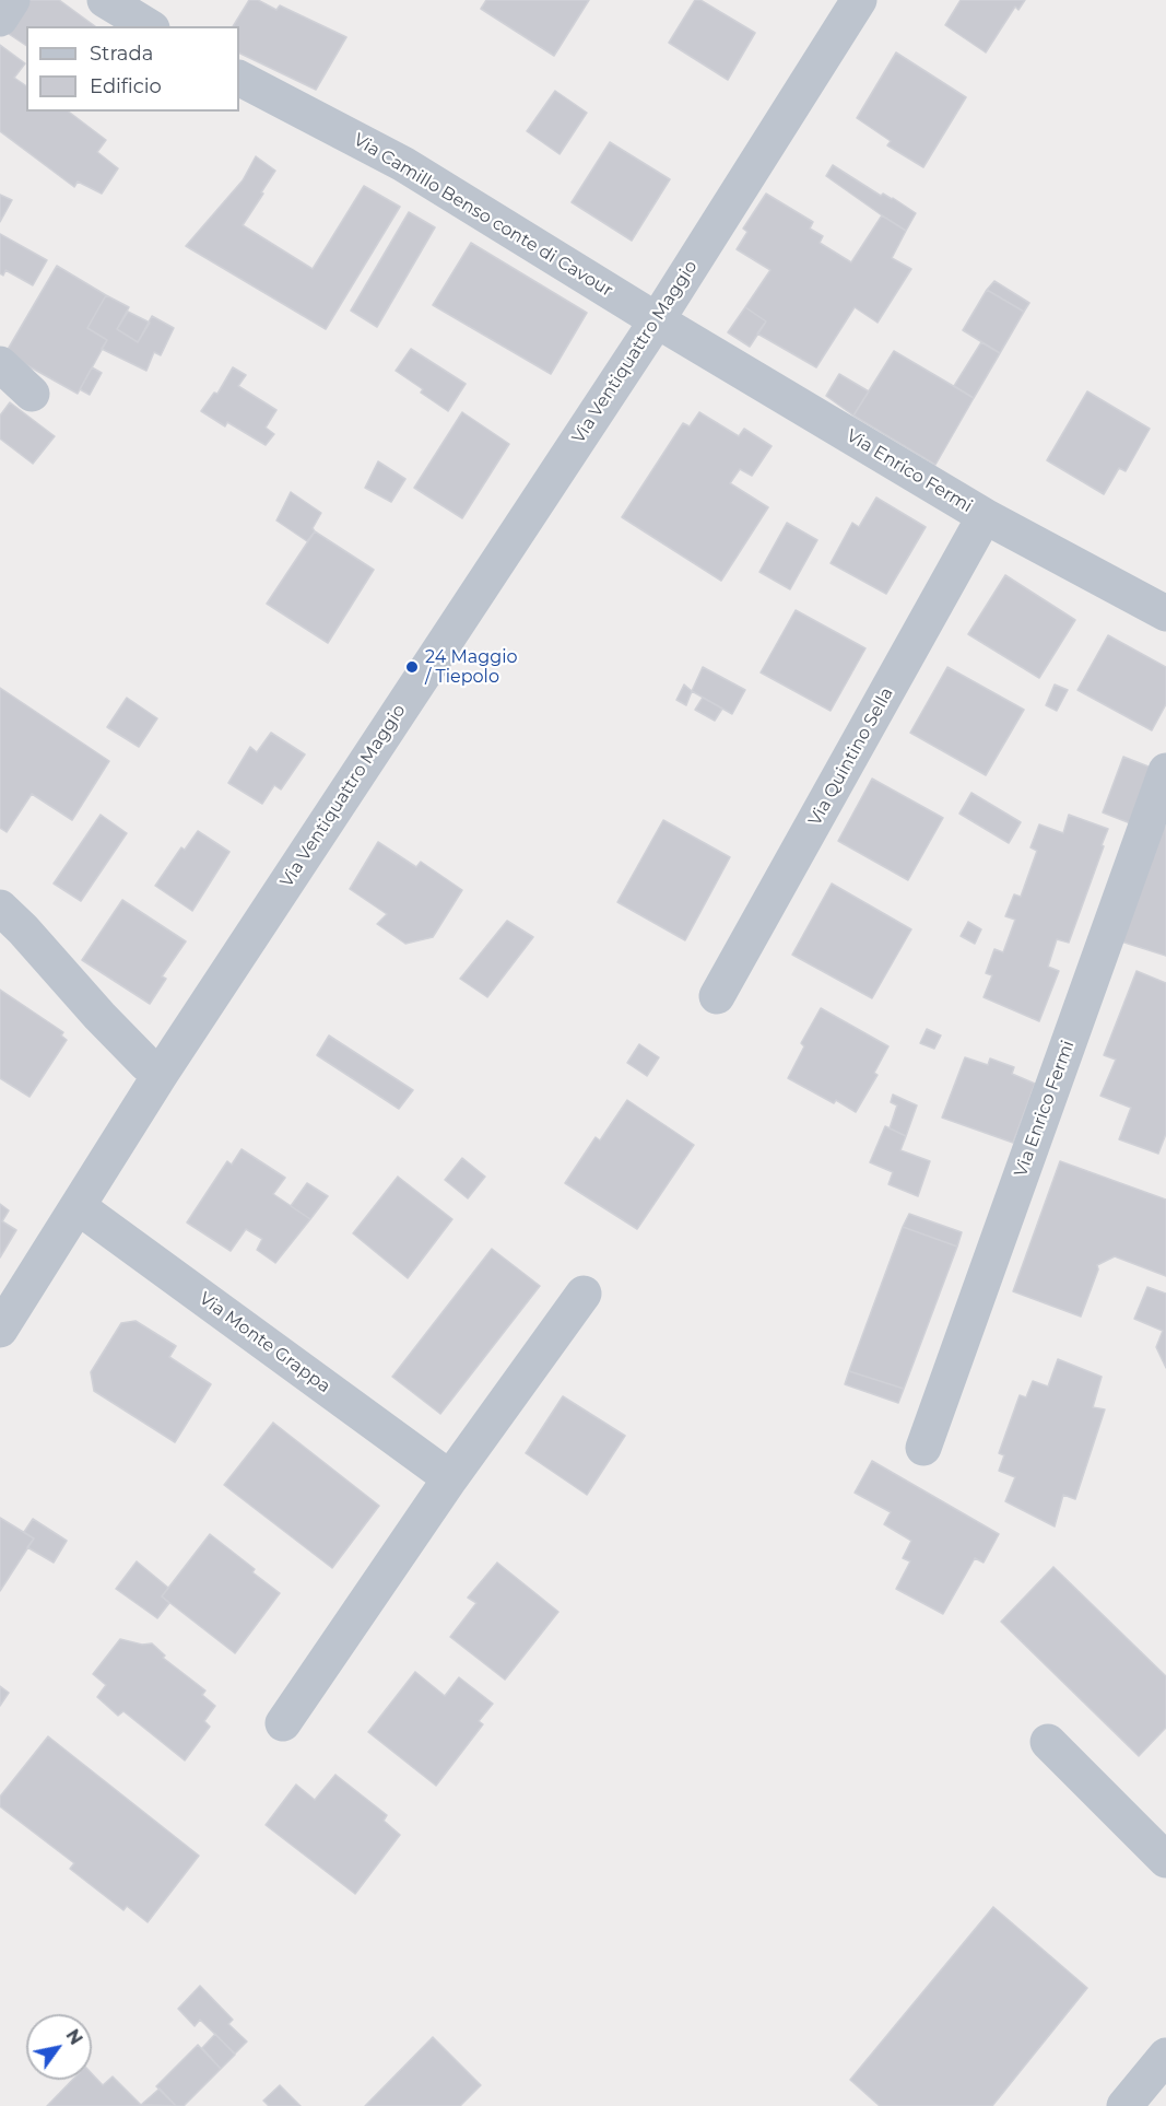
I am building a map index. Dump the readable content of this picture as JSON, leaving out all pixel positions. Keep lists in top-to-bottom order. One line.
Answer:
{"streets":{"street":["Via Camillo Benso conte di Cavour","Via Ventiquattro Maggio","Via Enrico Fermi","Via Quintino Sella","Via Monte Grappa"]},"crossings":[["Via Camillo Benso conte di Cavour","Via Ventiquattro Maggio"],["Via Camillo Benso conte di Cavour","Via Enrico Fermi"],["Via Ventiquattro Maggio","Via Enrico Fermi"],["Via Ventiquattro Maggio","Via Monte Grappa"],["Via Enrico Fermi","Via Quintino Sella"]],"places":["24 Maggio / Tiepolo"],"legend":["Strada","Edificio"],"north":"top right"}
